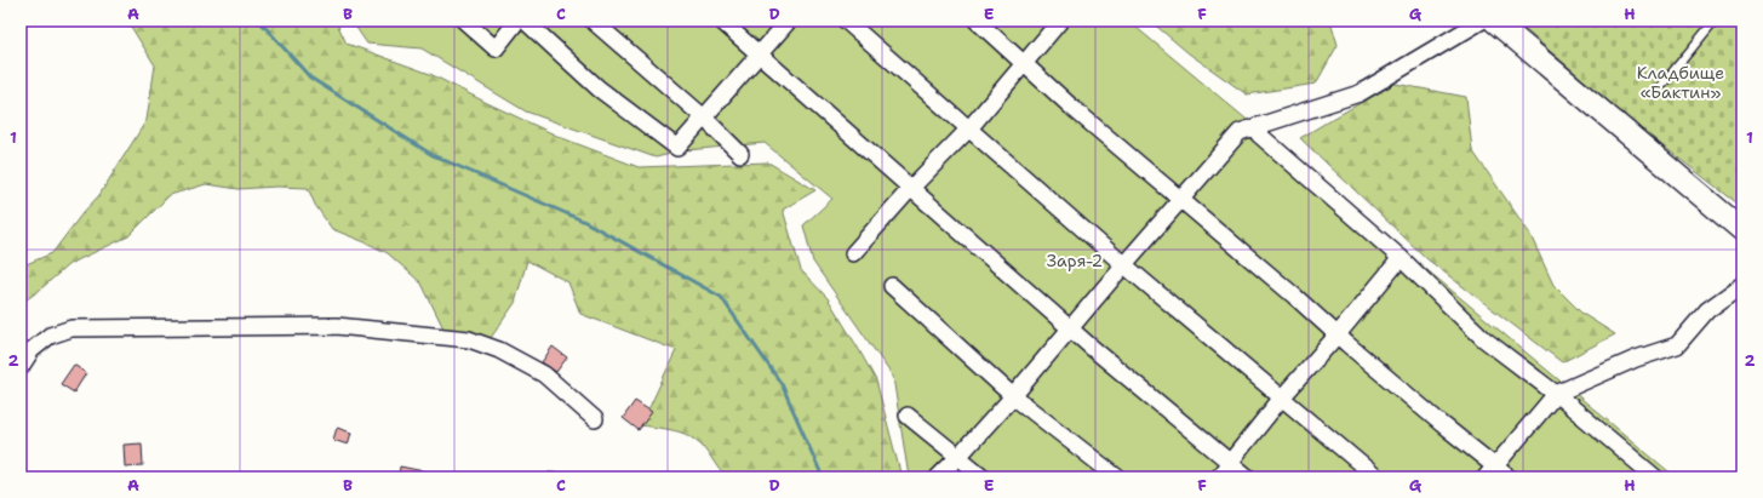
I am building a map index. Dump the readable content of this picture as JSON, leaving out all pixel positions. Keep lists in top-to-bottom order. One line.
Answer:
{"parks":["Кладбище «Бактин»","Заря-2"],"grid":{"columns":["A","B","C","D","E","F","G","H"],"rows":["1","2"]}}
